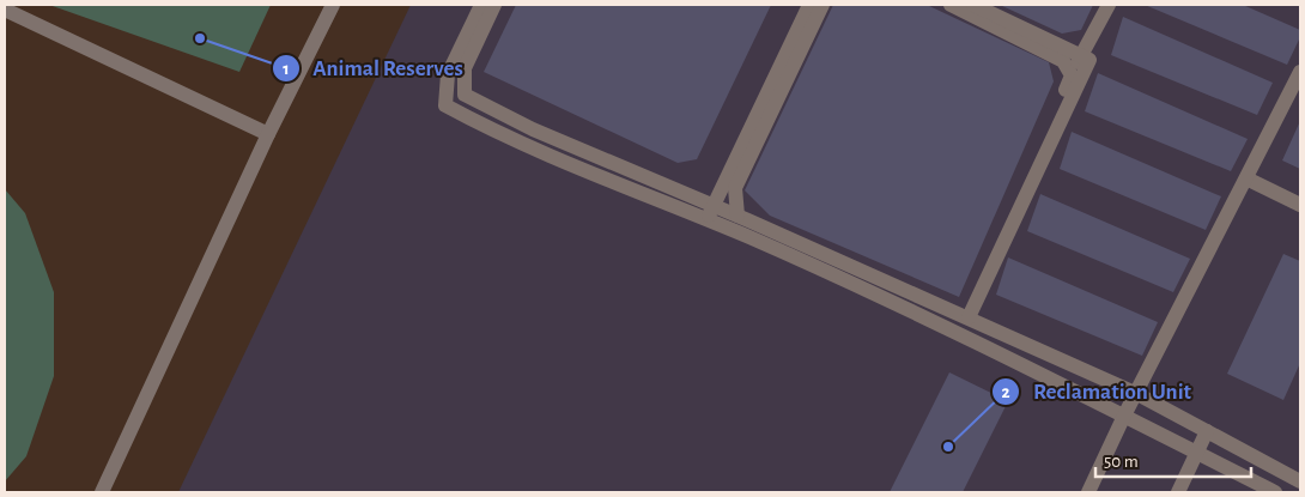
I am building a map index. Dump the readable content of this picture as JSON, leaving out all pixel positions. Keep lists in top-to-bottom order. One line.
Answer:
{"places":["Animal Reserves","Reclamation Unit"],"scale_bar":"50 m"}
